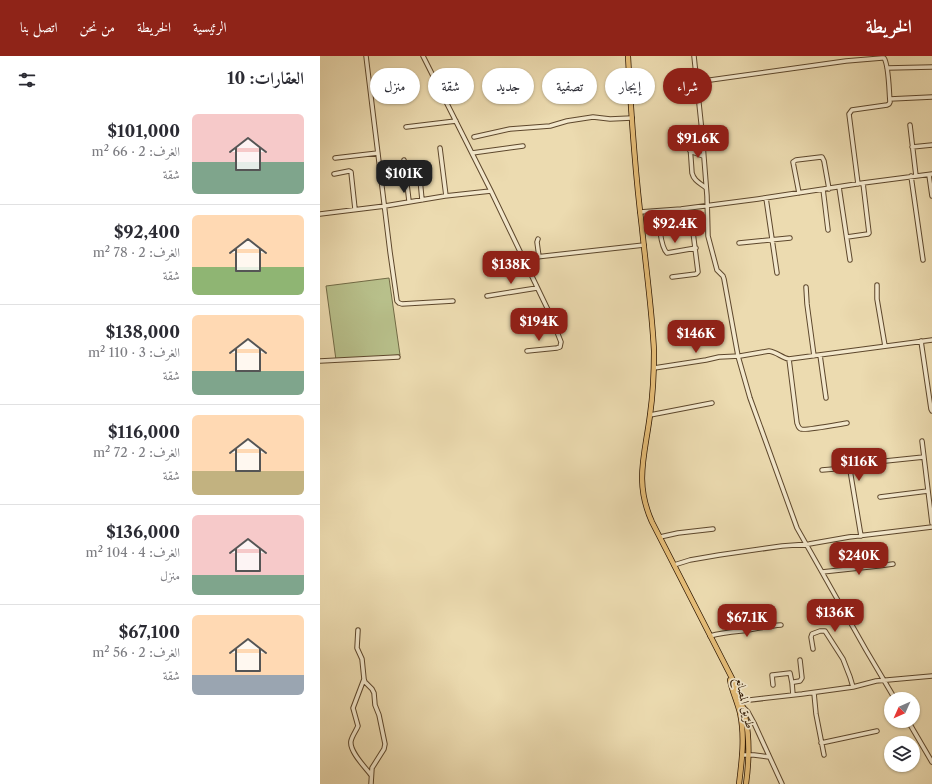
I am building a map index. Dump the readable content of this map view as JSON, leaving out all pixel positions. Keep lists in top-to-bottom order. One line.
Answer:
{"streets":{"main road":["طريق المصانع"]},"north":"bottom left","page":{"header":"الخريطة","nav":["الرئيسية","الخريطة","من نحن","اتصل بنا"],"heading":"العقارات: 10","chip":["شراء","إيجار","تصفية","جديد","شقة","منزل"],"list":[{"name":"$101,000","note":"الغرف: 2 · 66 m² · شقة"},{"name":"$92,400","note":"الغرف: 2 · 78 m² · شقة"},{"name":"$138,000","note":"الغرف: 3 · 110 m² · شقة"},{"name":"$116,000","note":"الغرف: 2 · 72 m² · شقة"},{"name":"$136,000","note":"الغرف: 4 · 104 m² · منزل"},{"name":"$67,100","note":"الغرف: 2 · 56 m² · شقة"}],"price":["$91.6K","$101K","$92.4K","$138K","$194K","$146K","$116K","$240K","$136K","$67.1K"]}}
